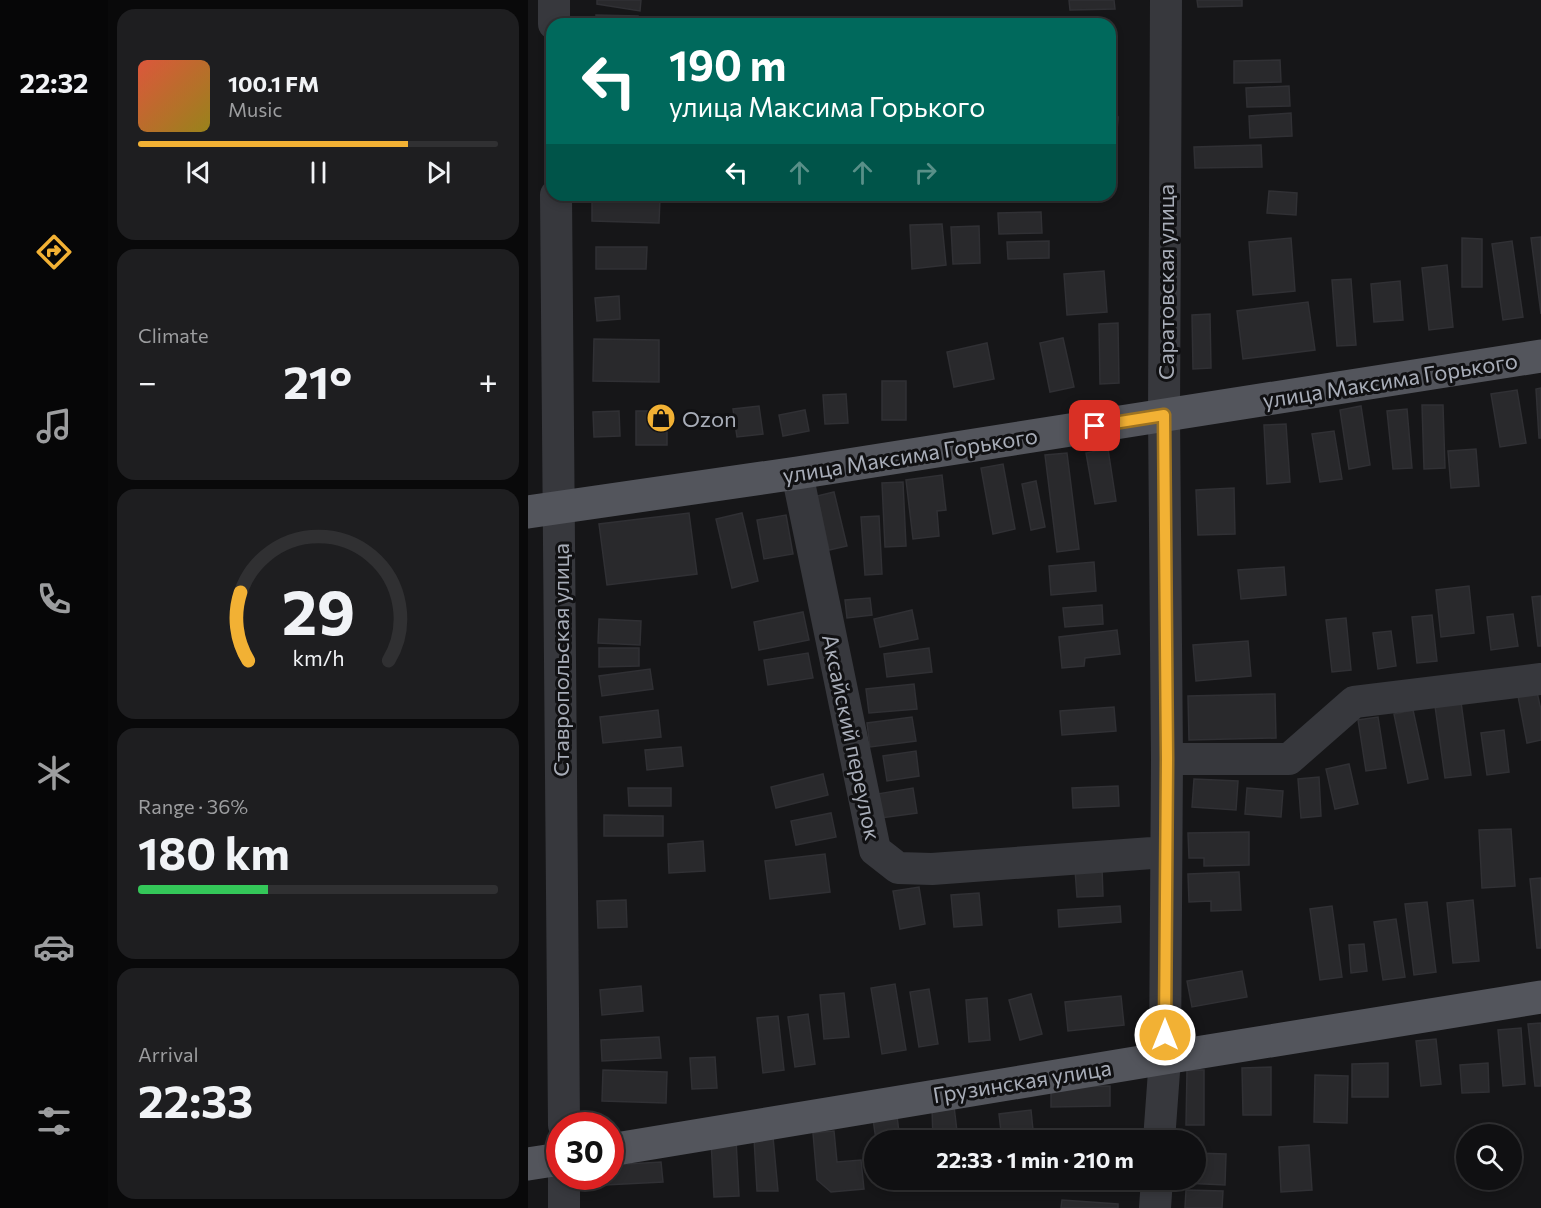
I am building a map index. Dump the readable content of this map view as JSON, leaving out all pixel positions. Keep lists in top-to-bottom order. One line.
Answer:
{"streets":{"main road":["улица Максима Горького","Грузинская улица"],"street":["Саратовская улица","Ставропольская улица","Аксайский переулок"]},"crossings":[["Саратовская улица","улица Максима Горького"],["Саратовская улица","Аксайский переулок"],["Саратовская улица","Грузинская улица"],["улица Максима Горького","Ставропольская улица"],["улица Максима Горького","Аксайский переулок"]],"places":{"shop":["Ozon"]},"page":{"tabs":"22:32","turn":["190 m","улица Максима Горького"],"song":["100.1 FM","Music"],"tile":["Climate",["Range · 36%","180 km"],["Arrival","22:33"]],"heat":["−","21°","+"],"limit":"30","trip":"22:33 · 1 min · 210 m","gauge":["29","km/h"]}}
